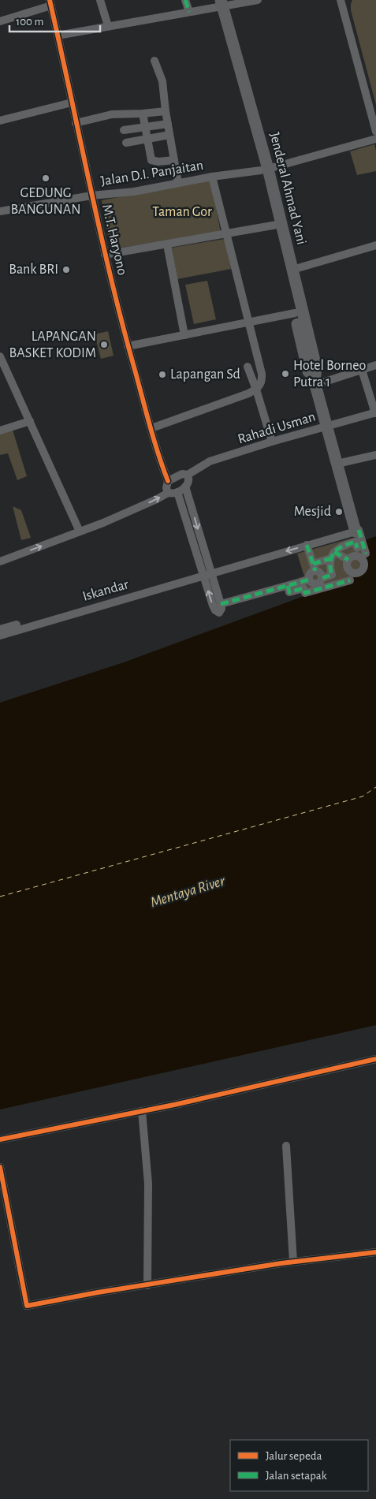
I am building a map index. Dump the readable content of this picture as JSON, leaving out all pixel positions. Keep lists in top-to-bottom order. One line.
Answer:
{"streets":{"highway":["Jenderal Ahmad Yani"],"street":["Jalan D.I. Panjaitan","M.T. Haryono","Rahadi Usman","Iskandar"]},"crossings":[["Jalan D.I. Panjaitan","Jenderal Ahmad Yani"],["Jalan D.I. Panjaitan","M.T. Haryono"],["Jenderal Ahmad Yani","Rahadi Usman"],["Jenderal Ahmad Yani","Iskandar"],["M.T. Haryono","Rahadi Usman"]],"water":["Mentaya River"],"parks":["Taman Gor"],"places":["GEDUNG BANGUNAN","Bank BRI","LAPANGAN BASKET KODIM","Hotel Borneo Putra 1","Lapangan Sd","Mesjid"],"legend":["Jalur sepeda","Jalan setapak"],"scale_bar":"100 m"}
